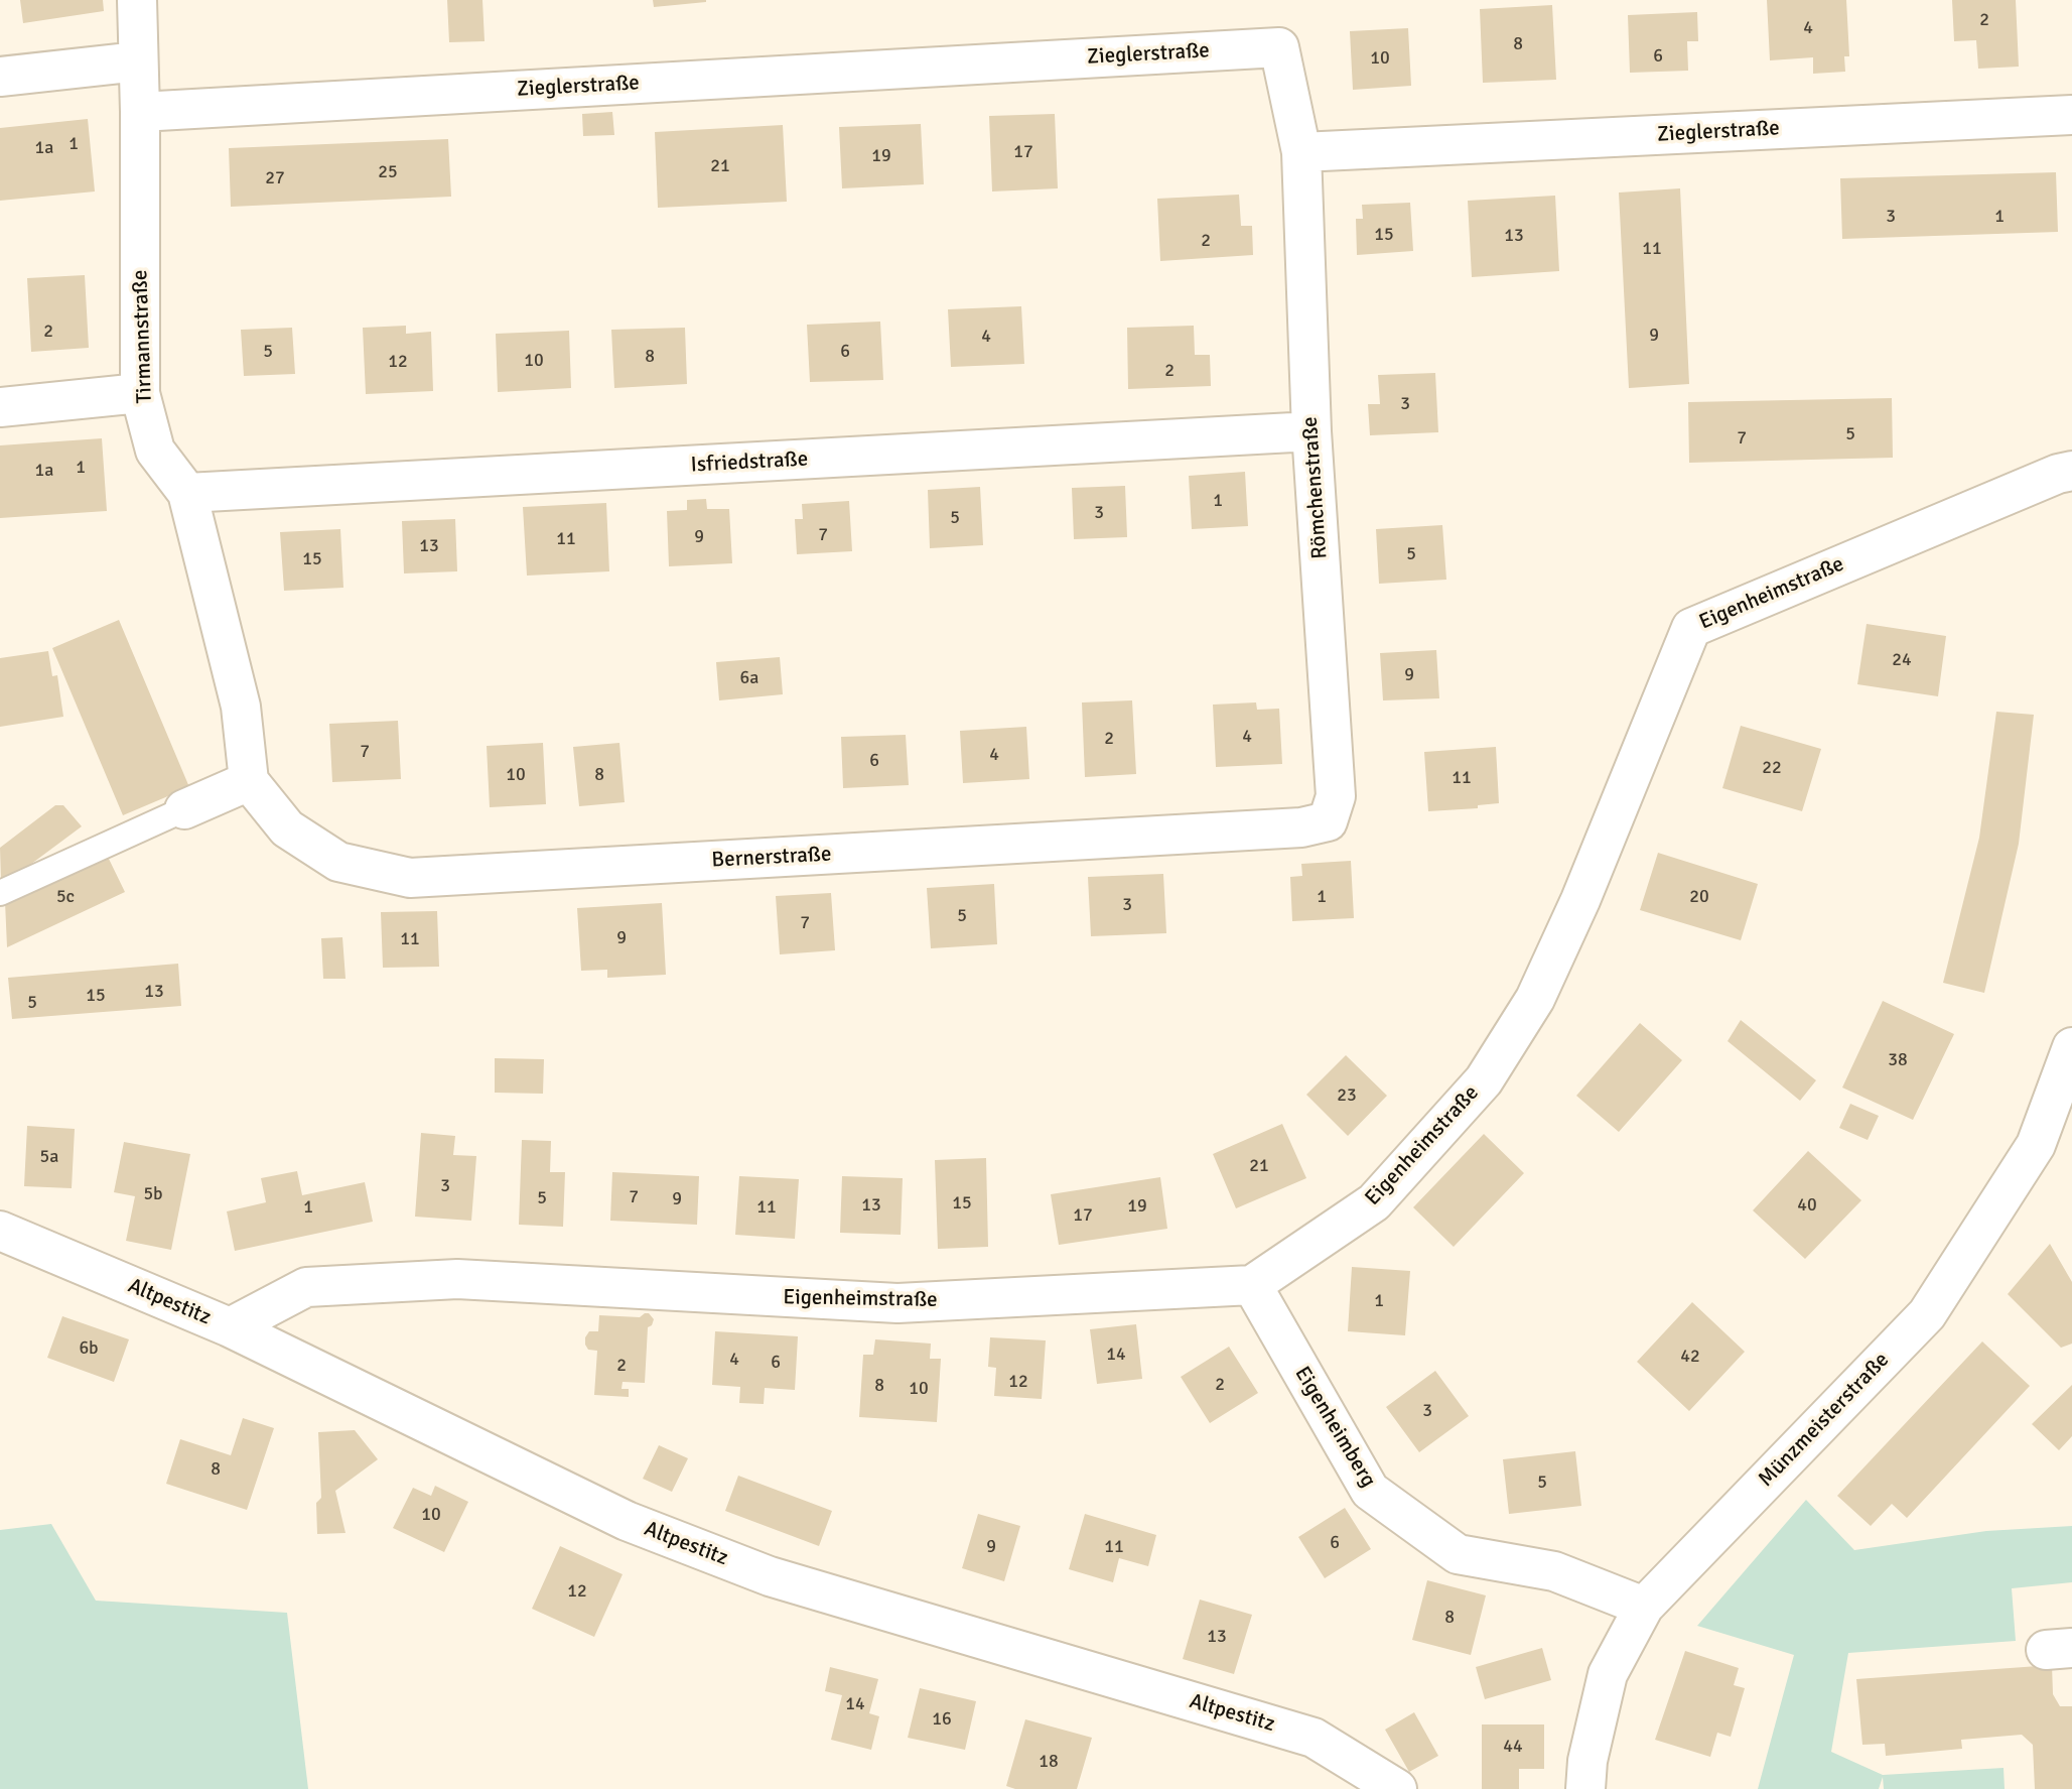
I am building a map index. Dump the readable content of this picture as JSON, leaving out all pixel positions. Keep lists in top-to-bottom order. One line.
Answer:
{"streets":{"street":["Zieglerstraße","Tirmannstraße","Isfriedstraße","Römchenstraße","Eigenheimstraße","Bernerstraße","Altpestitz","Münzmeisterstraße","Eigenheimberg"]},"crossings":[["Zieglerstraße","Tirmannstraße"],["Zieglerstraße","Römchenstraße"],["Tirmannstraße","Isfriedstraße"],["Tirmannstraße","Bernerstraße"],["Isfriedstraße","Römchenstraße"],["Römchenstraße","Bernerstraße"],["Eigenheimstraße","Altpestitz"],["Eigenheimstraße","Eigenheimberg"],["Münzmeisterstraße","Eigenheimberg"]],"house_numbers":["2","4","8","6","10","1","1a","17","19","21","25","27","3","1","15","13","2","11","2","9","4","5","6","8","10","12","2","3","5","7","1","1a","1","3","5","7","9","11","13","5","15","24","9","6a","4","2","7","4","6","22","10","8","11","5c","1","20","3","5","7","9","11","13","15","5","38","23","5a","21","3","5b","7","5","9","15","13","40","19","1","11","17","1","6b","14","42","4","6","2","12","2","8","10","3","8","5","10","6","9","11","12","8","13","14","16","44","18"]}
